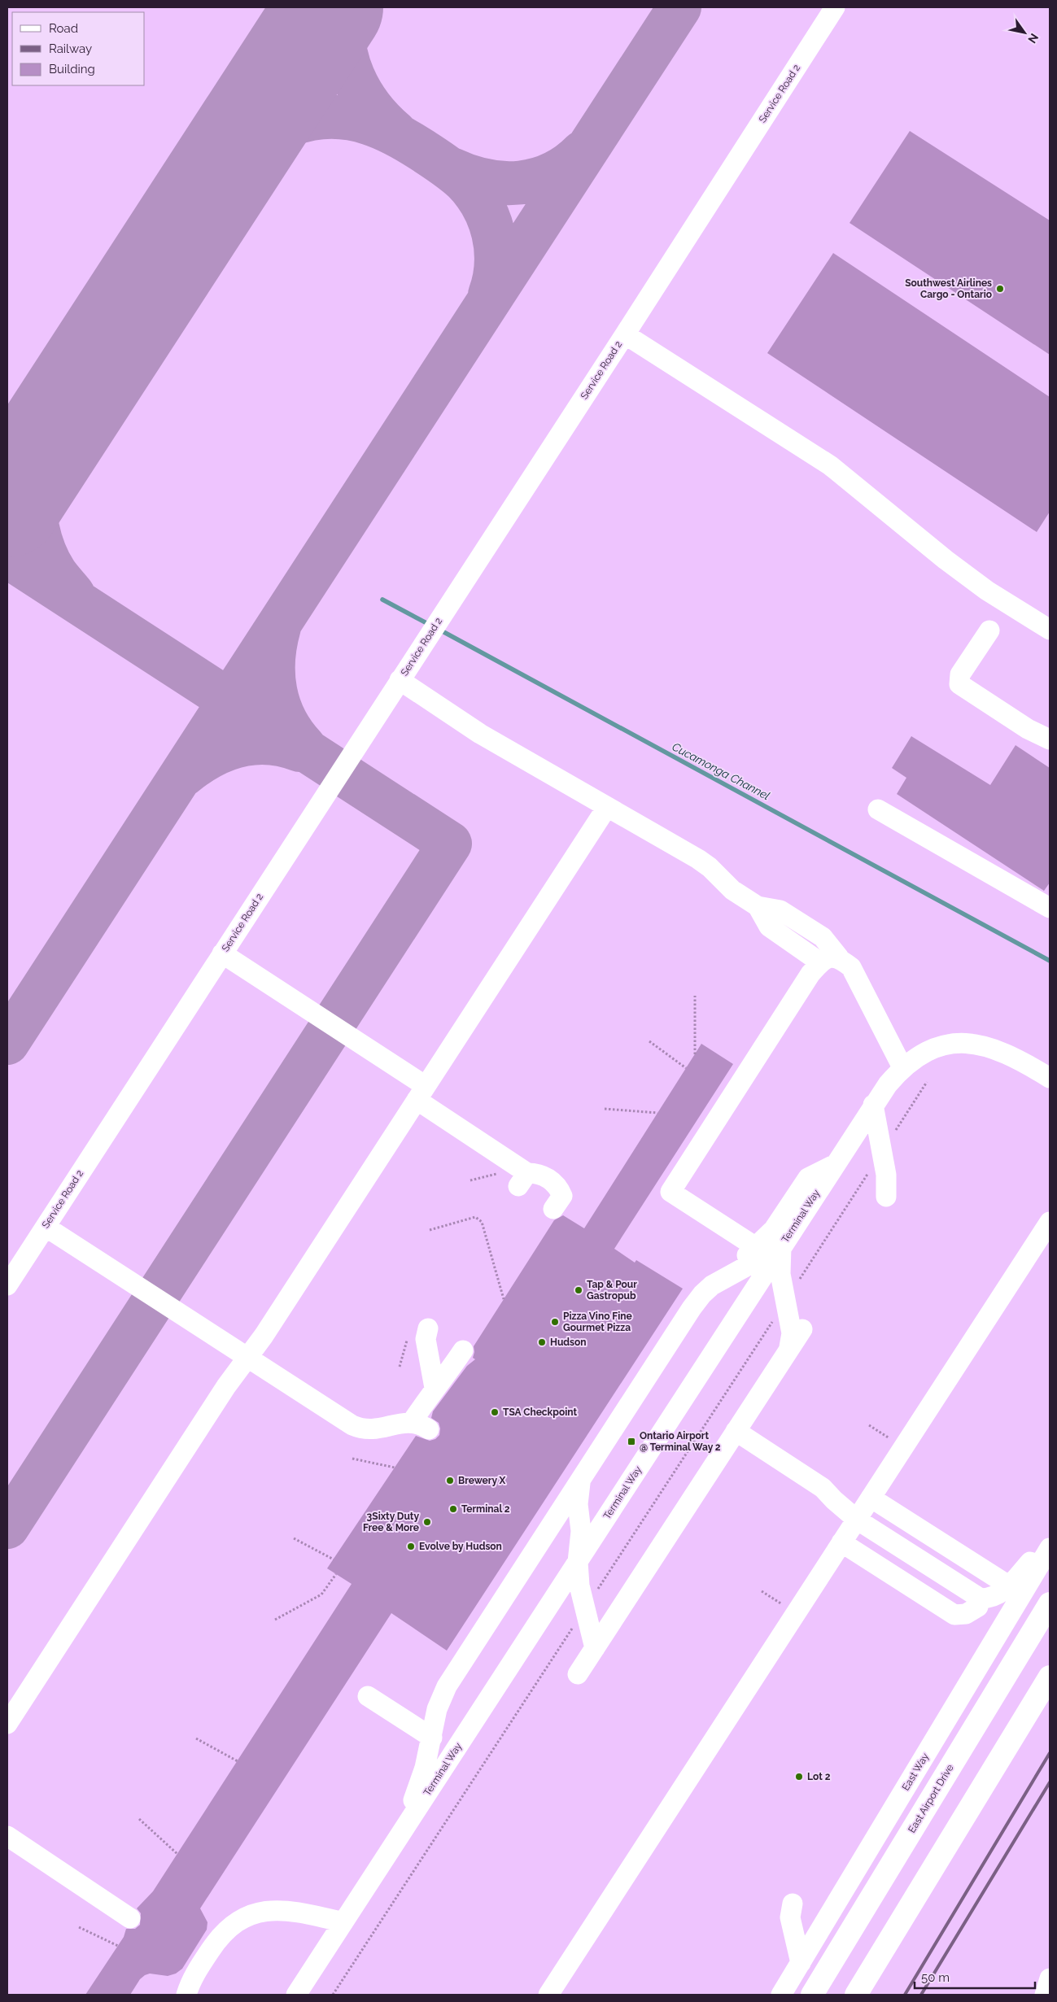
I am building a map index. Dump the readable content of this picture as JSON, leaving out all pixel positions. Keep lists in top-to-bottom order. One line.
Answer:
{"streets":{"main road":["East Airport Drive"],"street":["Service Road 2","Terminal Way","East Way"]},"water":["Cucamonga Channel"],"places":{"other":["Southwest Airlines Cargo - Ontario","Tap & Pour Gastropub","Pizza Vino Fine Gourmet Pizza","Hudson","TSA Checkpoint","Brewery X","Terminal 2","3Sixty Duty Free & More","Evolve by Hudson","Lot 2"],"transit":["Ontario Airport @ Terminal Way 2"]},"legend":["Road","Railway","Building"],"scale_bar":"50 m","north":"bottom right"}
